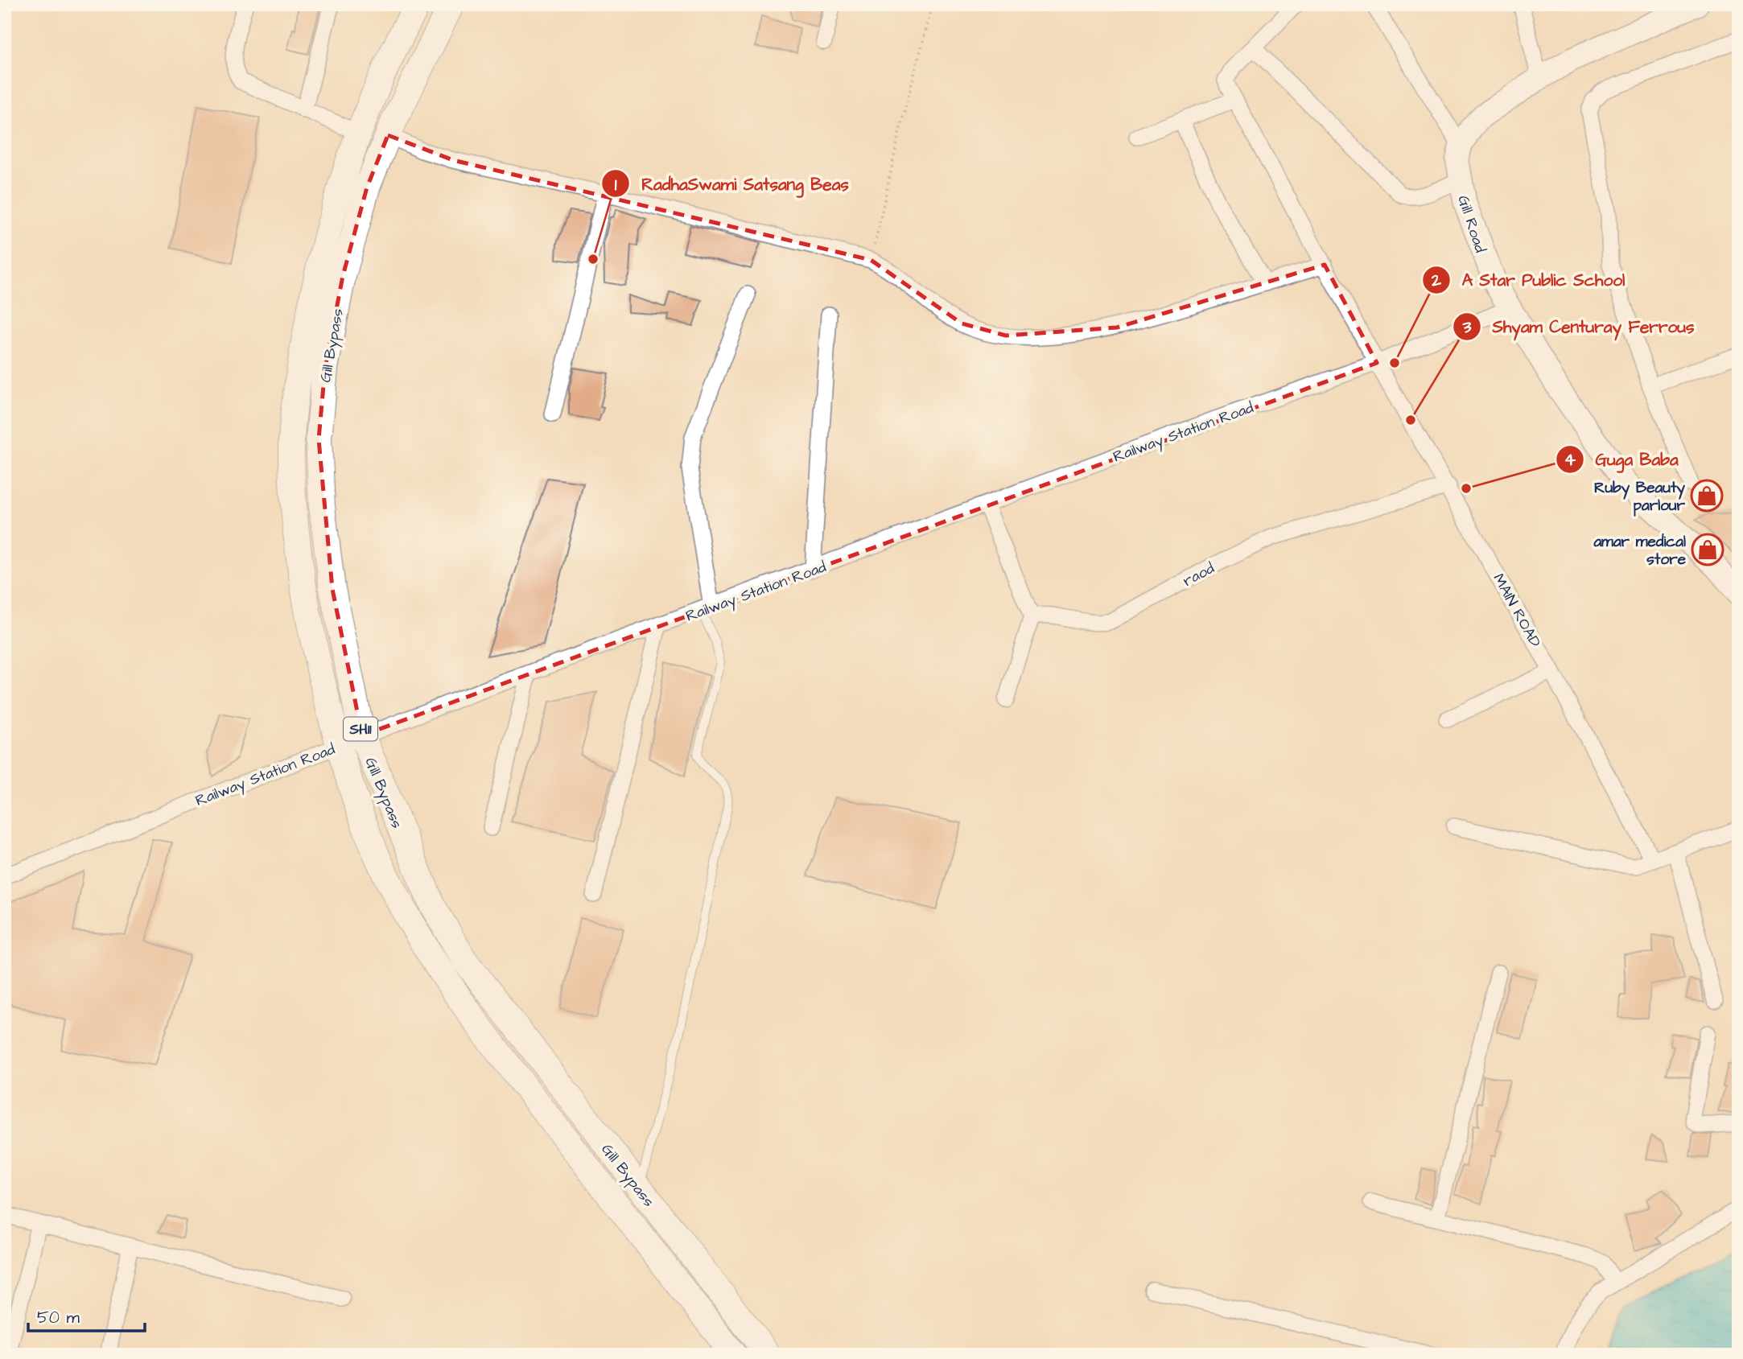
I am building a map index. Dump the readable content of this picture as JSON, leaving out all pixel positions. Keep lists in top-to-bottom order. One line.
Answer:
{"streets":{"main road":["Gill Bypass","SH11"],"street":["Gill Road","Railway Station Road","raod","MAIN ROAD"]},"crossings":[["Gill Road","Railway Station Road"],["Gill Bypass","Railway Station Road"],["Railway Station Road","MAIN ROAD"],["raod","MAIN ROAD"]],"places":{"other":["RadhaSwami Satsang Beas","A Star Public School","Shyam Centuray Ferrous","Guga Baba"],"shop":["Ruby Beauty parlour","amar medical store"]},"scale_bar":"50 m"}
